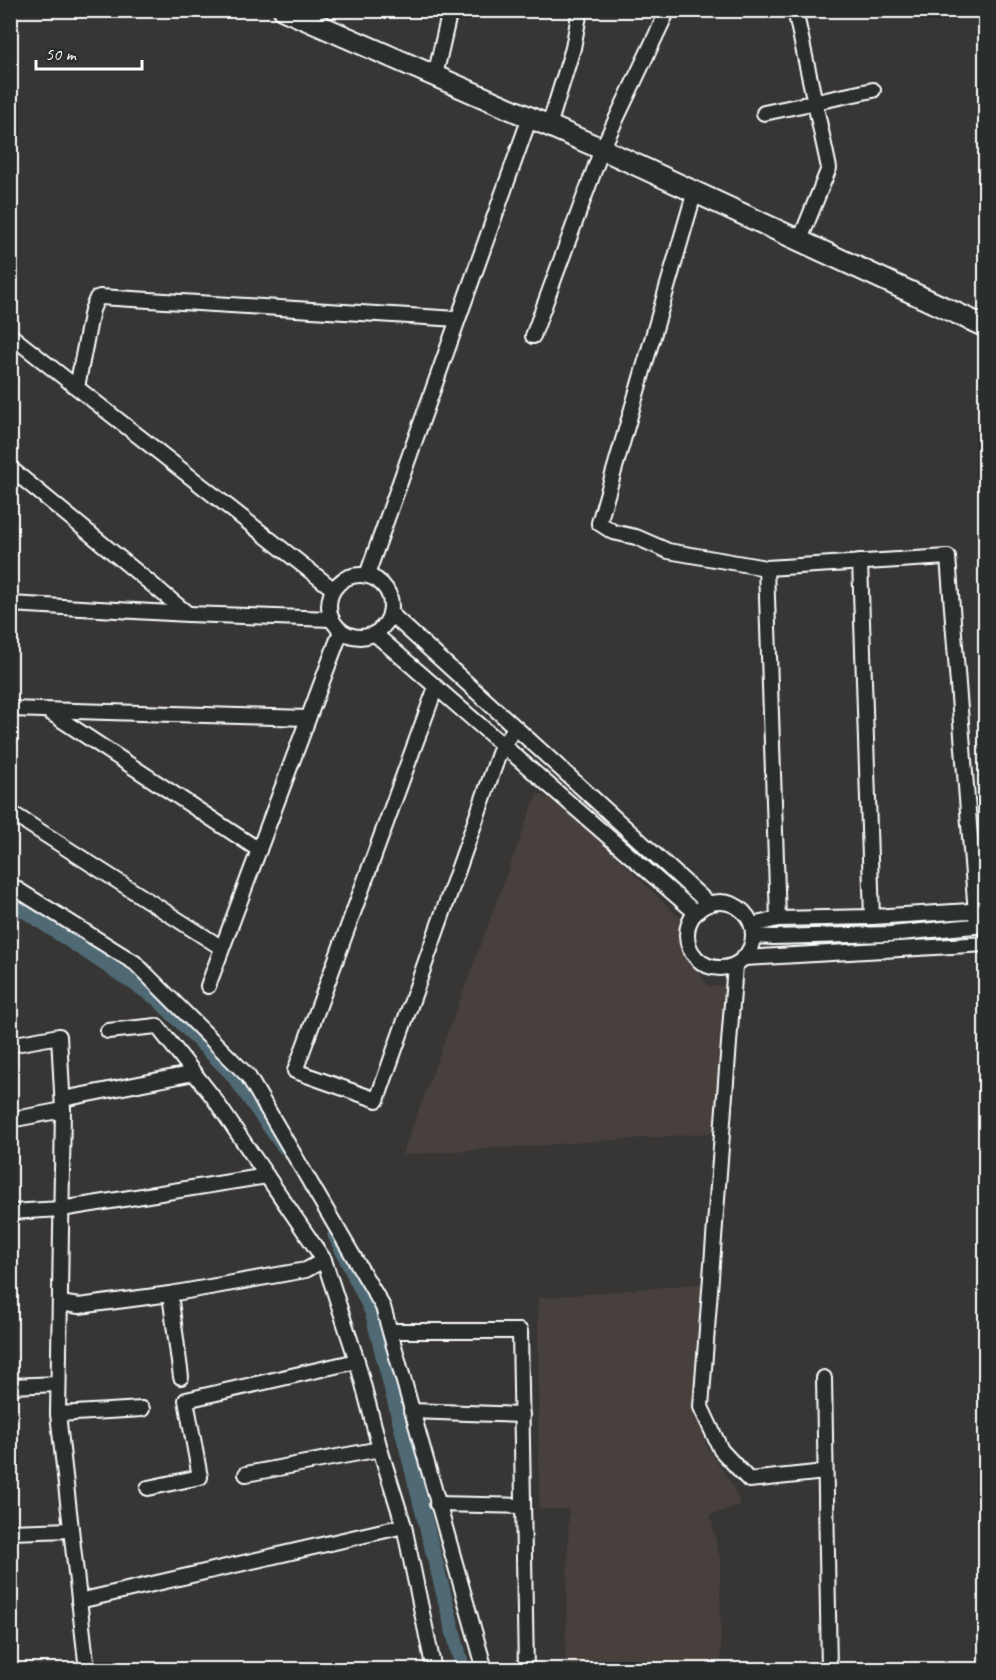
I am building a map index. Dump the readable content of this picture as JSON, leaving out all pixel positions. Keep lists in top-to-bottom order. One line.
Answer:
{"scale_bar":"50 m"}
